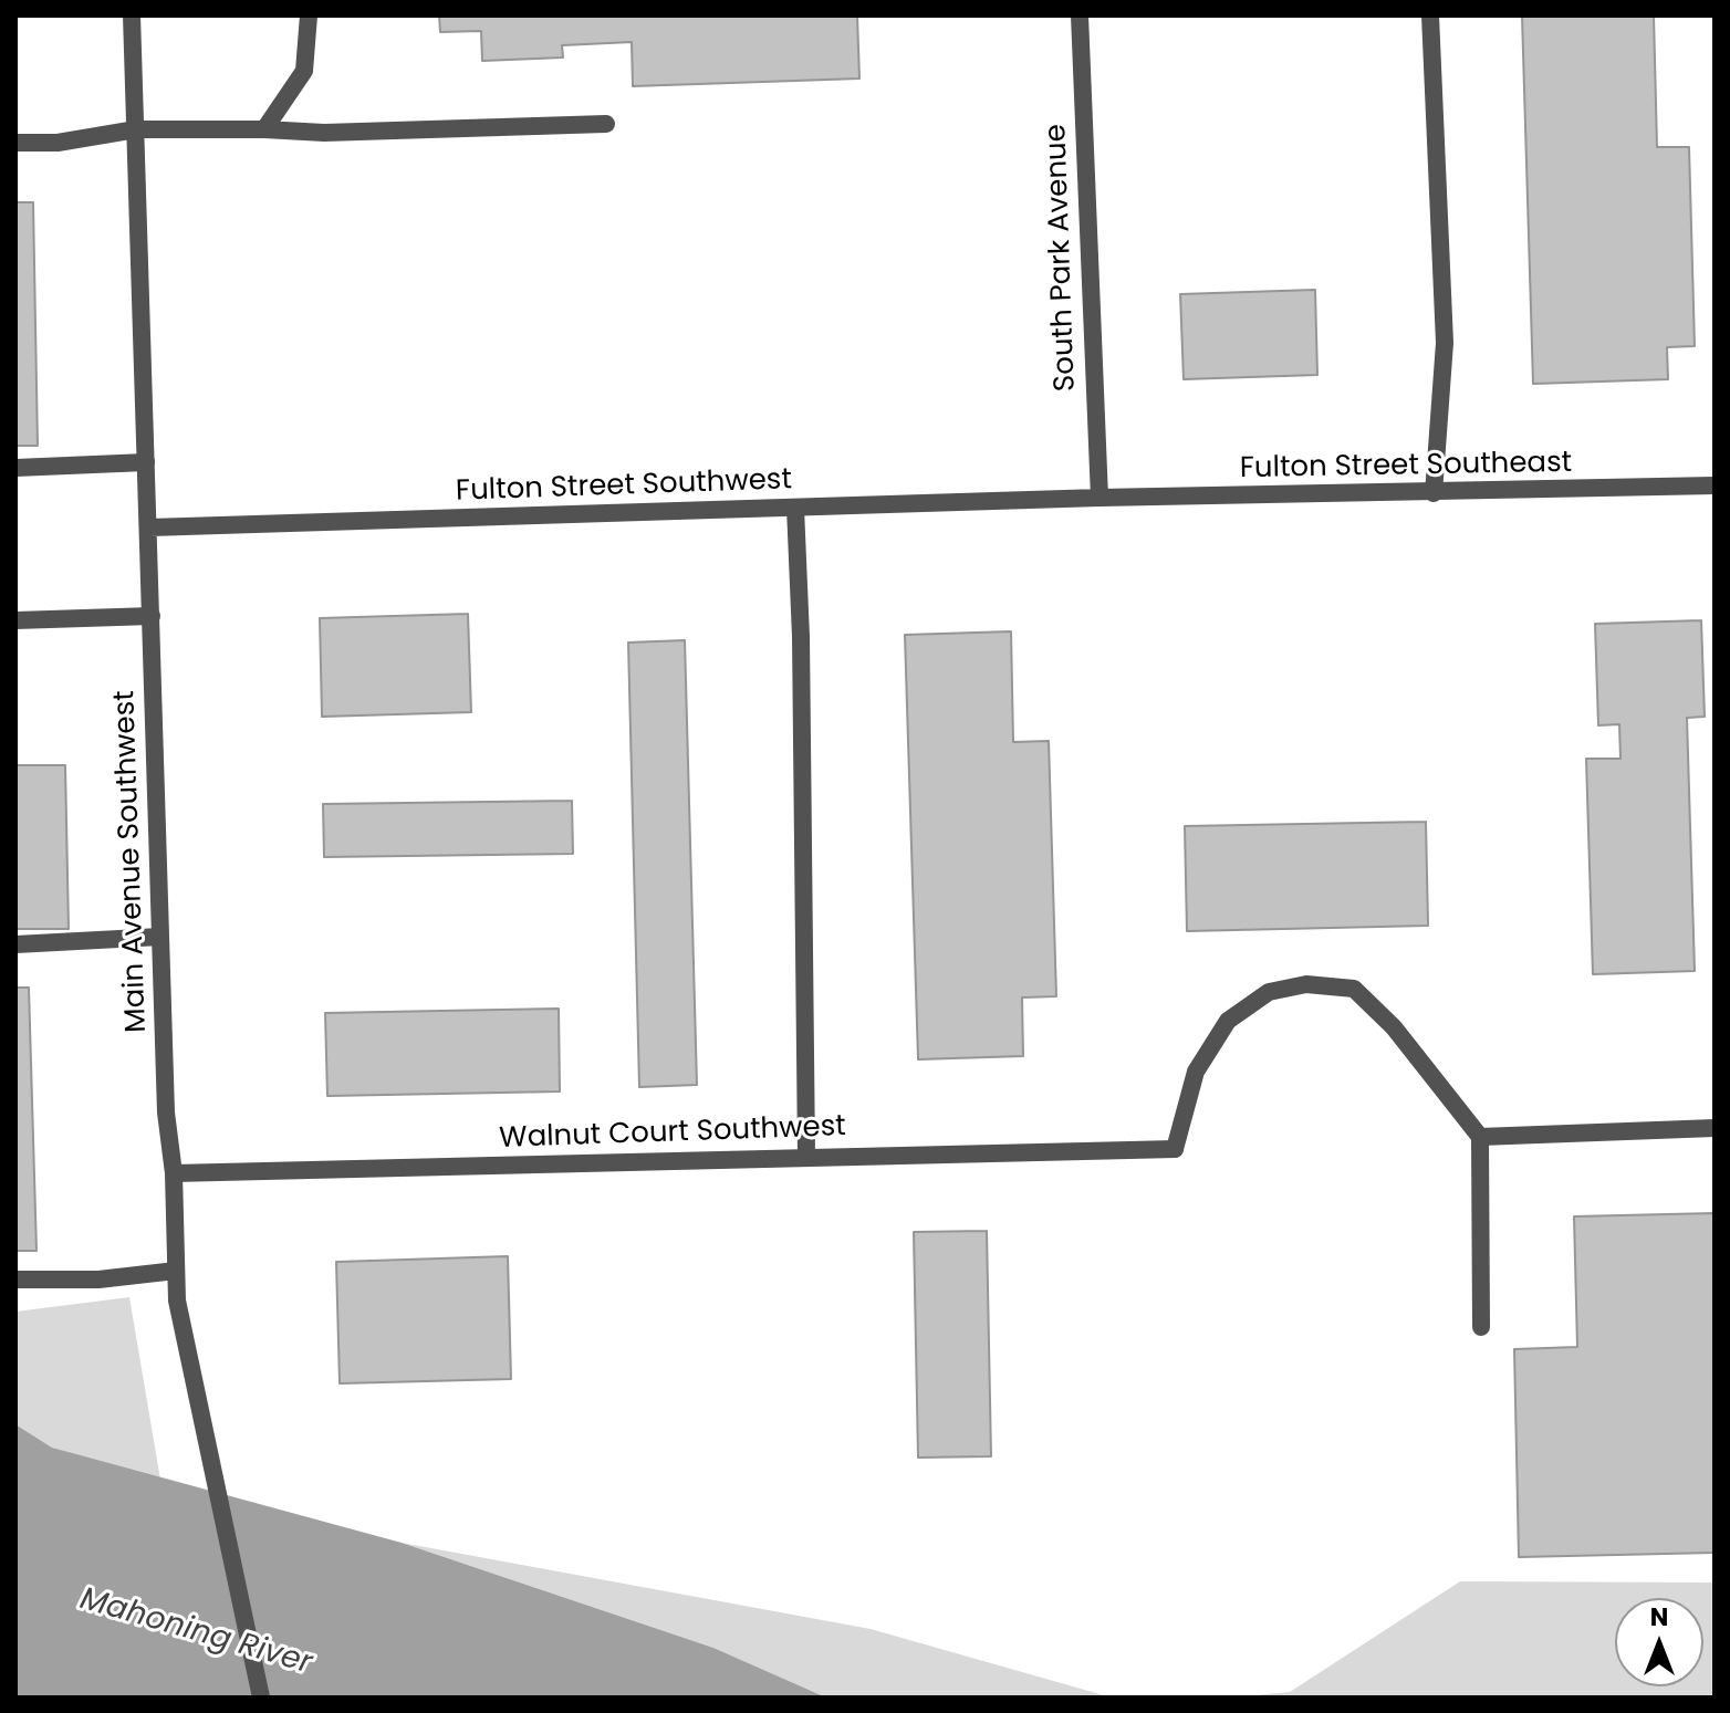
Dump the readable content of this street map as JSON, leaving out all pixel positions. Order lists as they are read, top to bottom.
{
  "streets": {
    "street": [
      "South Park Avenue",
      "Fulton Street Southeast",
      "Fulton Street Southwest",
      "Main Avenue Southwest",
      "Walnut Court Southwest"
    ]
  },
  "crossings": [
    ["South Park Avenue", "Fulton Street Southeast"],
    ["South Park Avenue", "Fulton Street Southwest"],
    ["Fulton Street Southeast", "Fulton Street Southwest"],
    ["Fulton Street Southwest", "Main Avenue Southwest"],
    ["Main Avenue Southwest", "Walnut Court Southwest"]
  ],
  "water": ["Mahoning River"],
  "north": "top"
}
